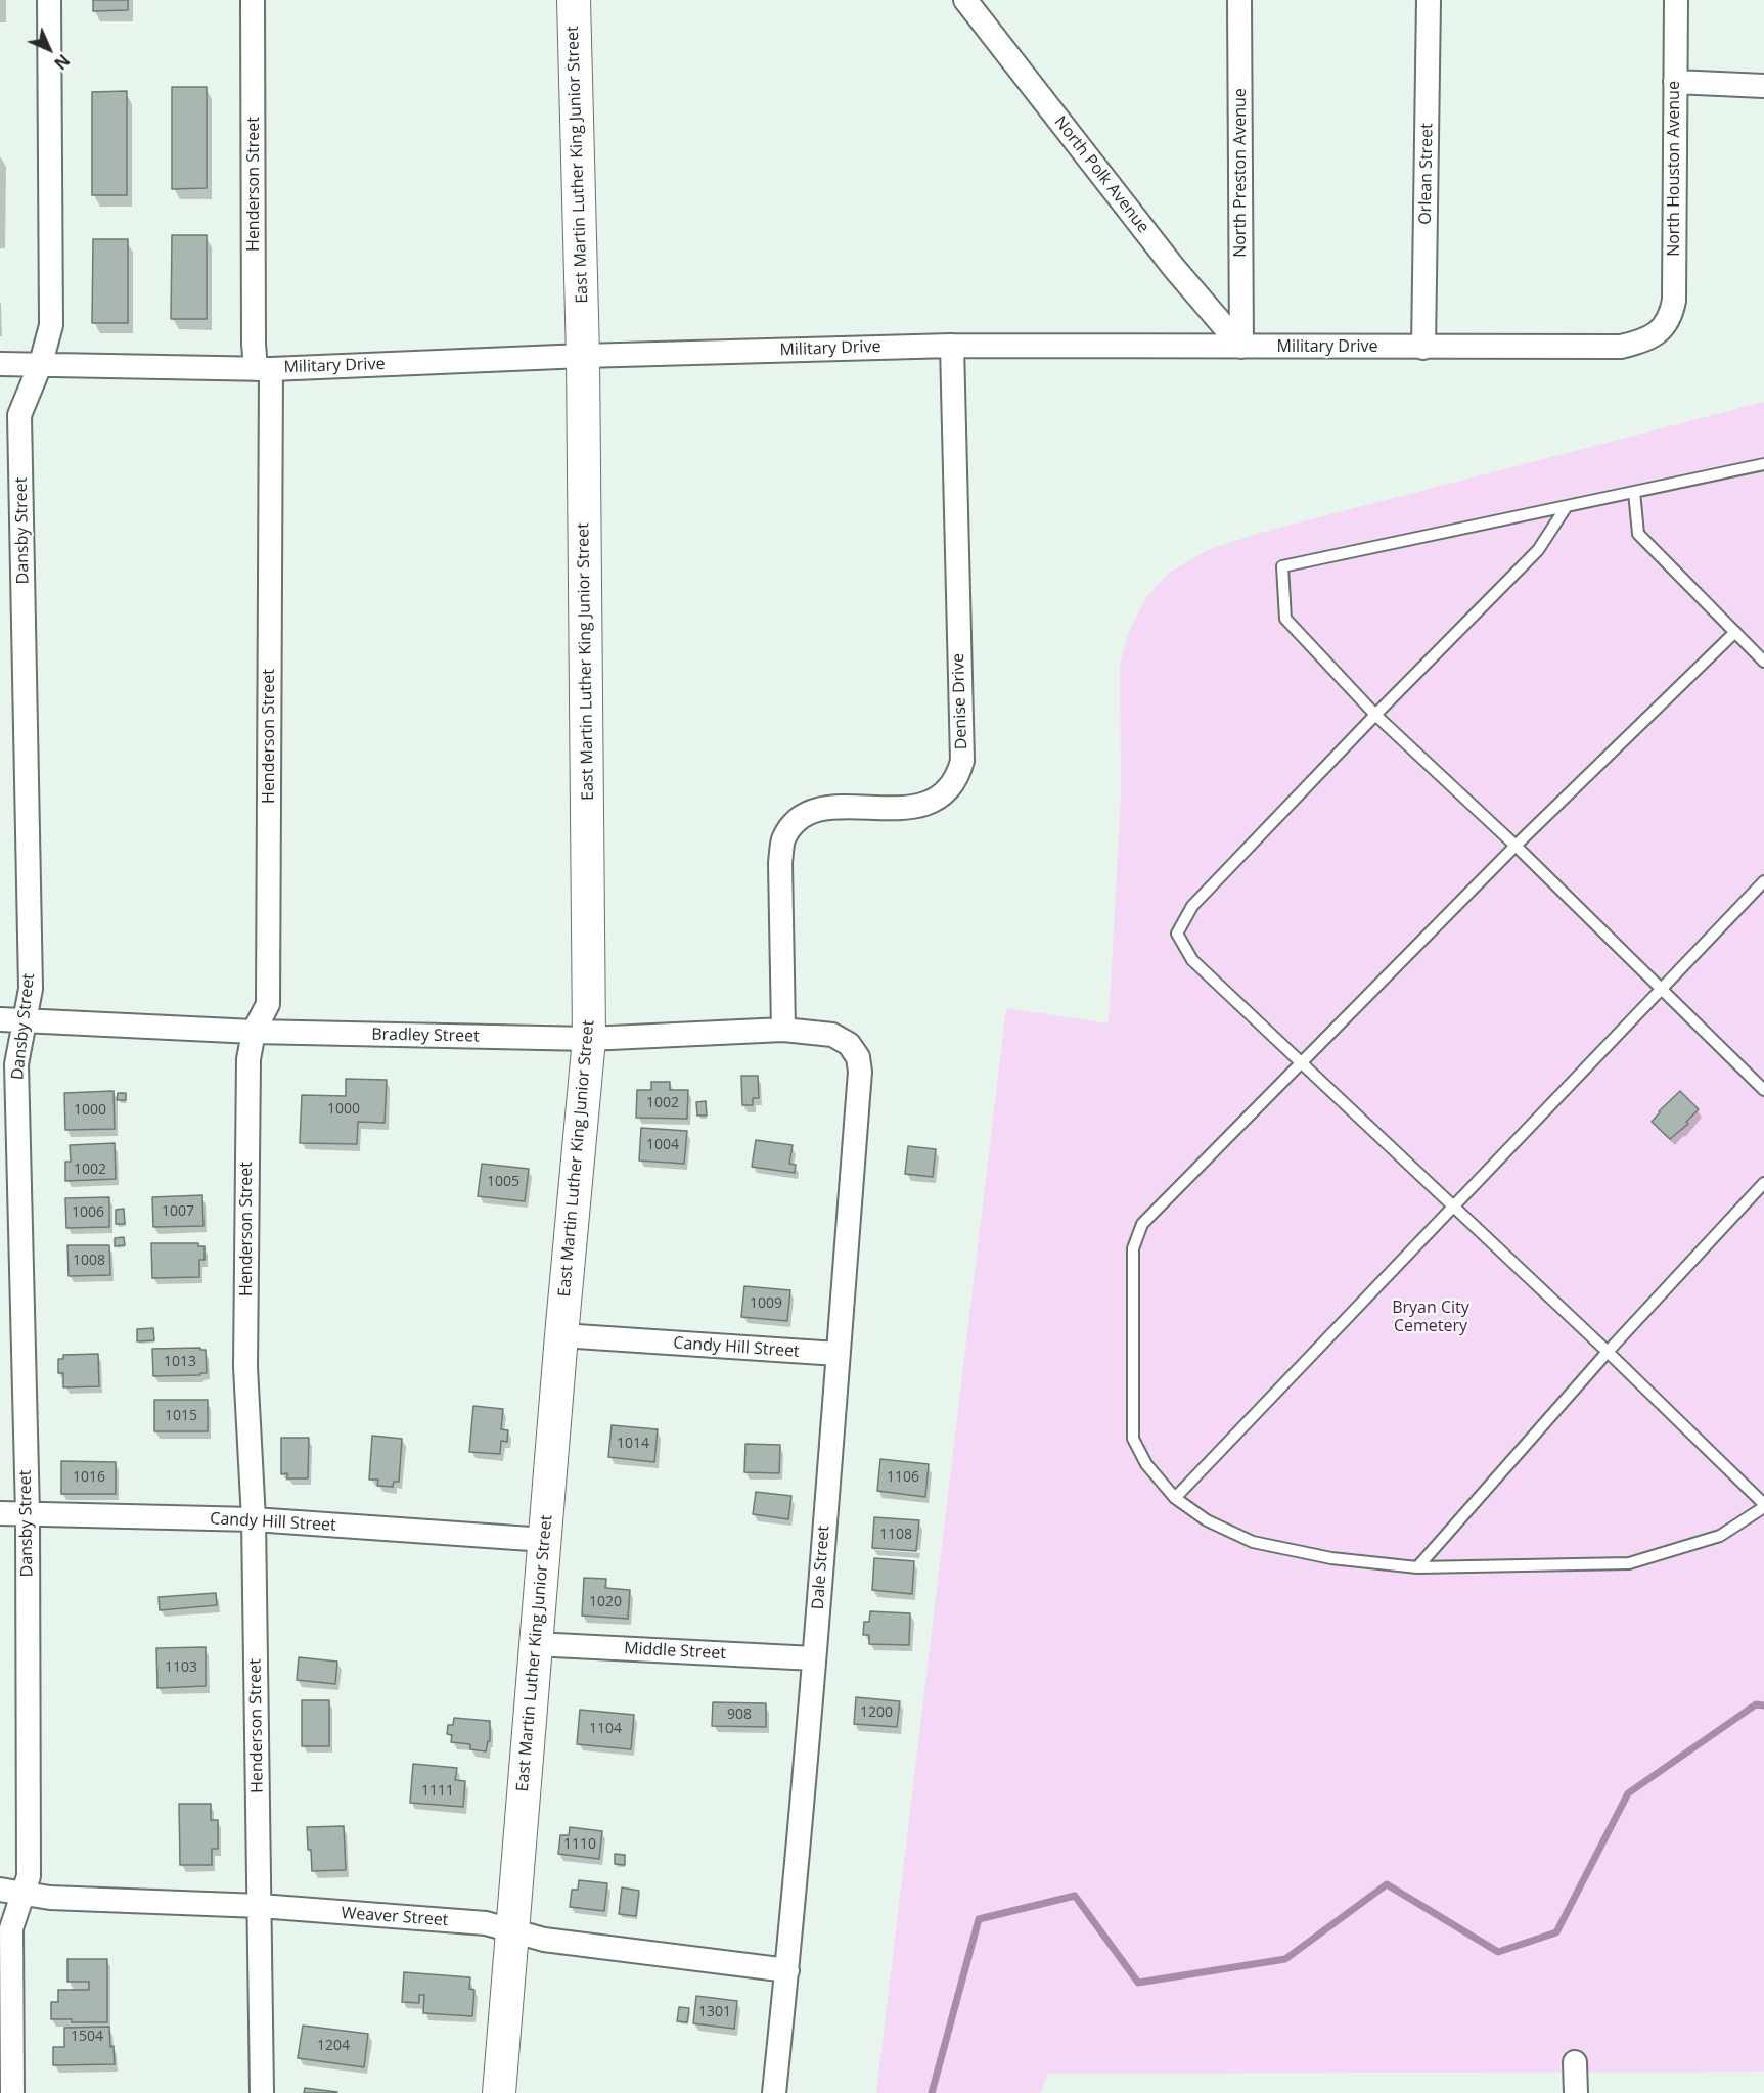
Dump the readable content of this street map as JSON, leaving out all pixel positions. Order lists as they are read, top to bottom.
{
  "streets": {
    "street": [
      "East Martin Luther King Junior Street",
      "North Houston Avenue",
      "North Preston Avenue",
      "Orlean Street",
      "North Polk Avenue",
      "Henderson Street",
      "Military Drive",
      "Dansby Street",
      "Denise Drive",
      "Bradley Street",
      "Candy Hill Street",
      "Dale Street",
      "Middle Street",
      "Weaver Street"
    ]
  },
  "crossings": [
    ["East Martin Luther King Junior Street", "Military Drive"],
    ["East Martin Luther King Junior Street", "Bradley Street"],
    ["East Martin Luther King Junior Street", "Candy Hill Street"],
    ["East Martin Luther King Junior Street", "Middle Street"],
    ["East Martin Luther King Junior Street", "Weaver Street"],
    ["North Houston Avenue", "Military Drive"],
    ["North Preston Avenue", "North Polk Avenue"],
    ["North Preston Avenue", "Military Drive"],
    ["Orlean Street", "Military Drive"],
    ["North Polk Avenue", "Military Drive"],
    ["Henderson Street", "Military Drive"],
    ["Henderson Street", "Bradley Street"],
    ["Henderson Street", "Candy Hill Street"],
    ["Henderson Street", "Weaver Street"],
    ["Military Drive", "Dansby Street"],
    ["Military Drive", "Denise Drive"],
    ["Dansby Street", "Bradley Street"],
    ["Dansby Street", "Candy Hill Street"],
    ["Dansby Street", "Weaver Street"],
    ["Denise Drive", "Bradley Street"],
    ["Bradley Street", "Dale Street"],
    ["Candy Hill Street", "Dale Street"],
    ["Dale Street", "Middle Street"],
    ["Dale Street", "Weaver Street"]
  ],
  "parks": ["Bryan City Cemetery"],
  "house_numbers": [
    "1002",
    "1000",
    "1000",
    "1004",
    "1002",
    "1005",
    "1007",
    "1006",
    "1008",
    "1009",
    "1013",
    "1015",
    "1014",
    "1016",
    "1106",
    "1108",
    "1020",
    "1103",
    "1200",
    "908",
    "1104",
    "1111",
    "1110",
    "1301",
    "1504",
    "1204"
  ],
  "north": "bottom right"
}
